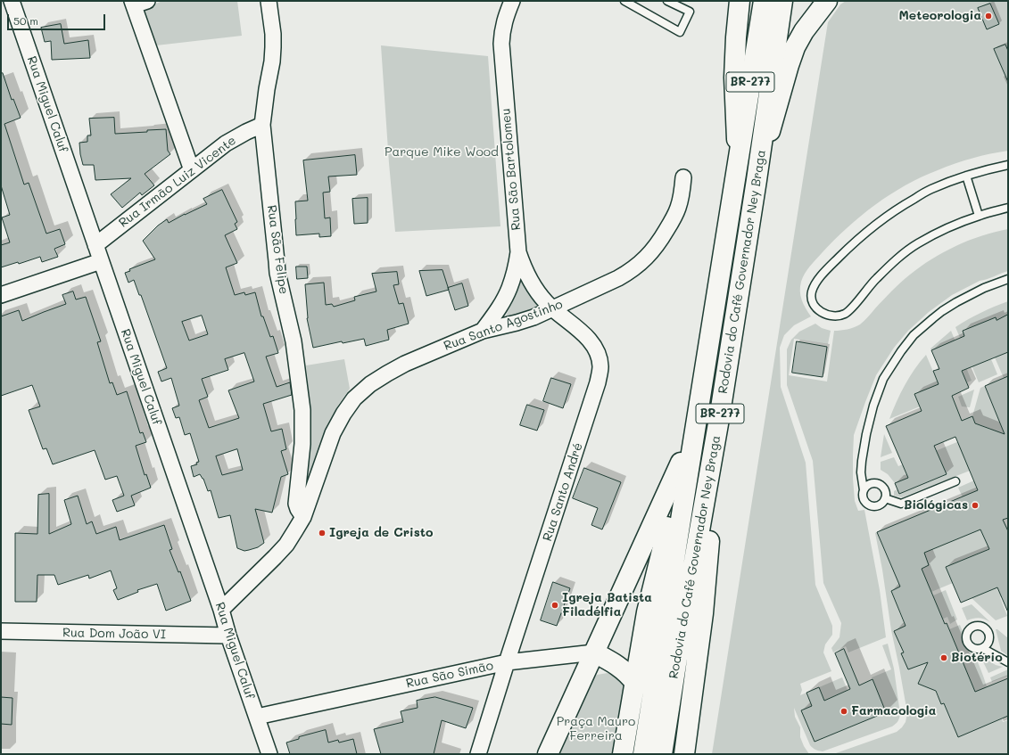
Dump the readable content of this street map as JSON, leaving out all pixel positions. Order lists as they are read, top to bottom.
{
  "streets": {
    "main road": ["BR-277", "Rodovia do Café Governador Ney Braga"],
    "street": [
      "Rua Miguel Caluf",
      "Rua São Bartolomeu",
      "Rua Irmão Luiz Vicente",
      "Rua São Felipe",
      "Rua Santo Agostinho",
      "Rua Santo André",
      "Rua Dom João VI",
      "Rua São Simão"
    ]
  },
  "crossings": [
    ["Rua Miguel Caluf", "Rua Irmão Luiz Vicente"],
    ["Rua Miguel Caluf", "Rua Santo Agostinho"],
    ["Rua Miguel Caluf", "Rua Dom João VI"],
    ["Rua Miguel Caluf", "Rua São Simão"],
    ["Rua São Bartolomeu", "Rua Santo Agostinho"],
    ["Rua São Bartolomeu", "Rua Santo André"],
    ["Rua Irmão Luiz Vicente", "Rua São Felipe"],
    ["Rua São Felipe", "Rua Santo Agostinho"],
    ["Rua Santo Agostinho", "Rua Santo André"],
    ["Rua Santo André", "Rua São Simão"]
  ],
  "parks": ["Parque Mike Wood", "Praça Mauro Ferreira"],
  "places": [
    "Meteorologia",
    "Biológicas",
    "Igreja de Cristo",
    "Igreja Batista Filadélfia",
    "Biotério",
    "Farmacologia"
  ],
  "scale_bar": "50 m"
}
